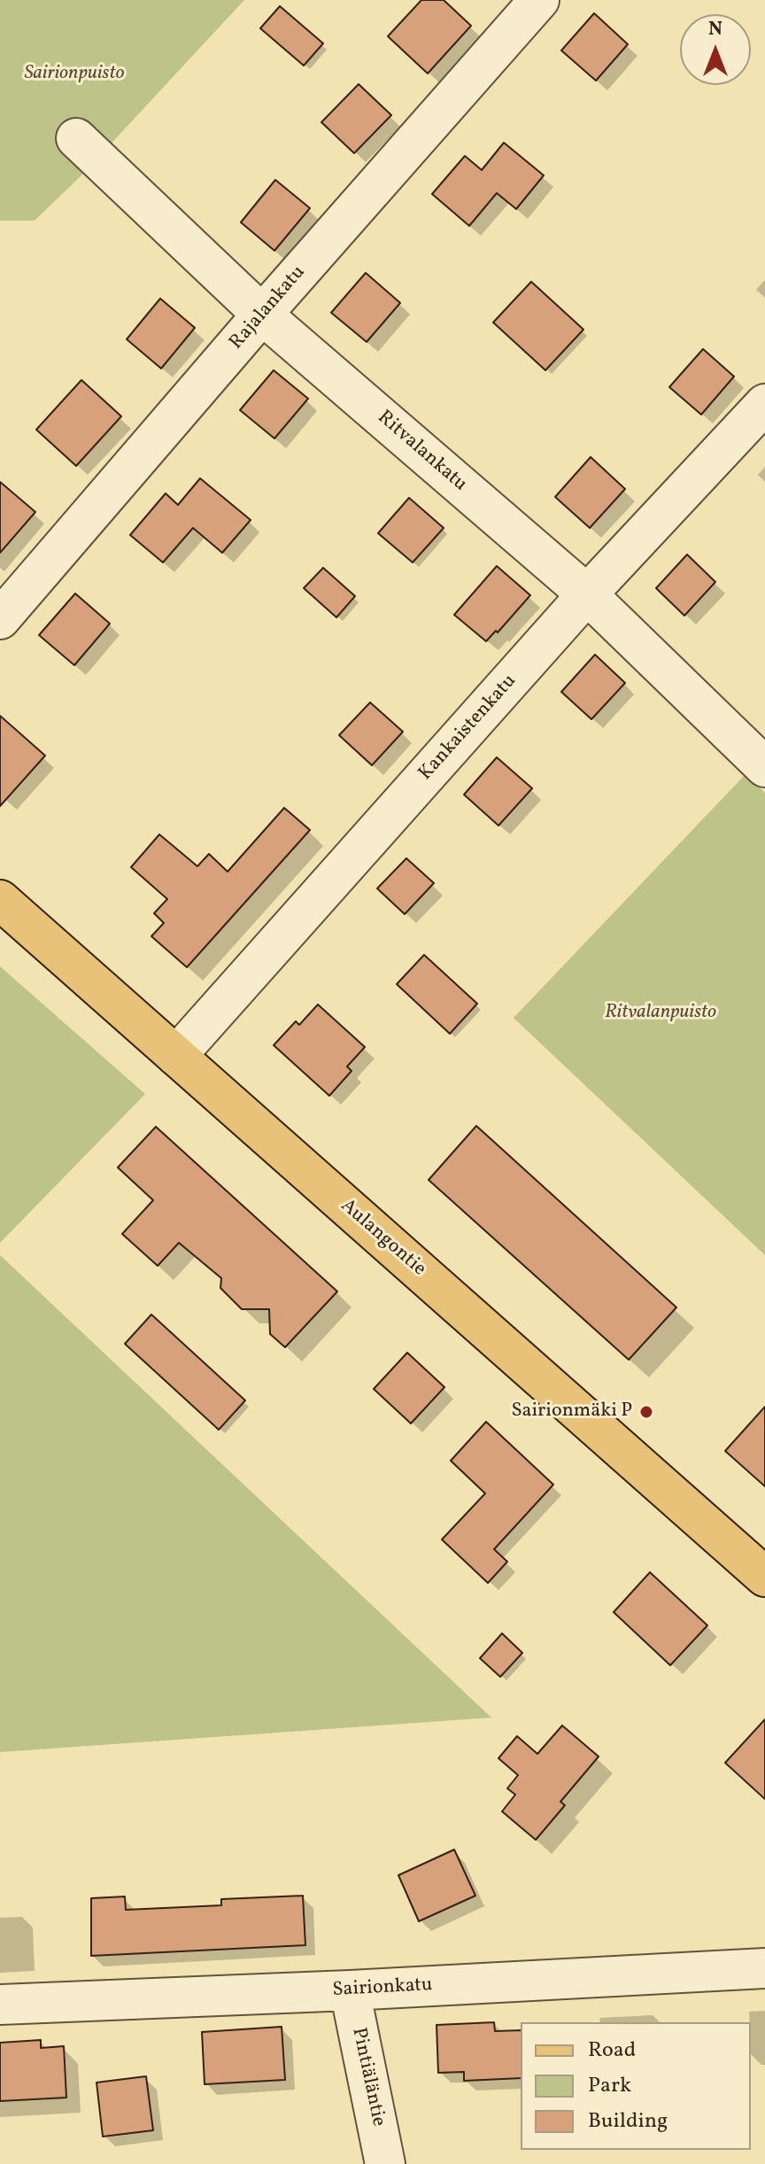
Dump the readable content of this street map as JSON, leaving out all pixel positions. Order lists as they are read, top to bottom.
{
  "streets": {
    "main road": ["Aulangontie"],
    "street": [
      "Rajalankatu",
      "Ritvalankatu",
      "Kankaistenkatu",
      "Sairionkatu",
      "Pintiäläntie"
    ]
  },
  "crossings": [
    ["Rajalankatu", "Ritvalankatu"],
    ["Ritvalankatu", "Kankaistenkatu"],
    ["Kankaistenkatu", "Aulangontie"],
    ["Sairionkatu", "Pintiäläntie"]
  ],
  "parks": ["Sairionpuisto", "Ritvalanpuisto"],
  "places": ["Sairionmäki P"],
  "legend": ["Road", "Park", "Building"],
  "north": "top"
}
